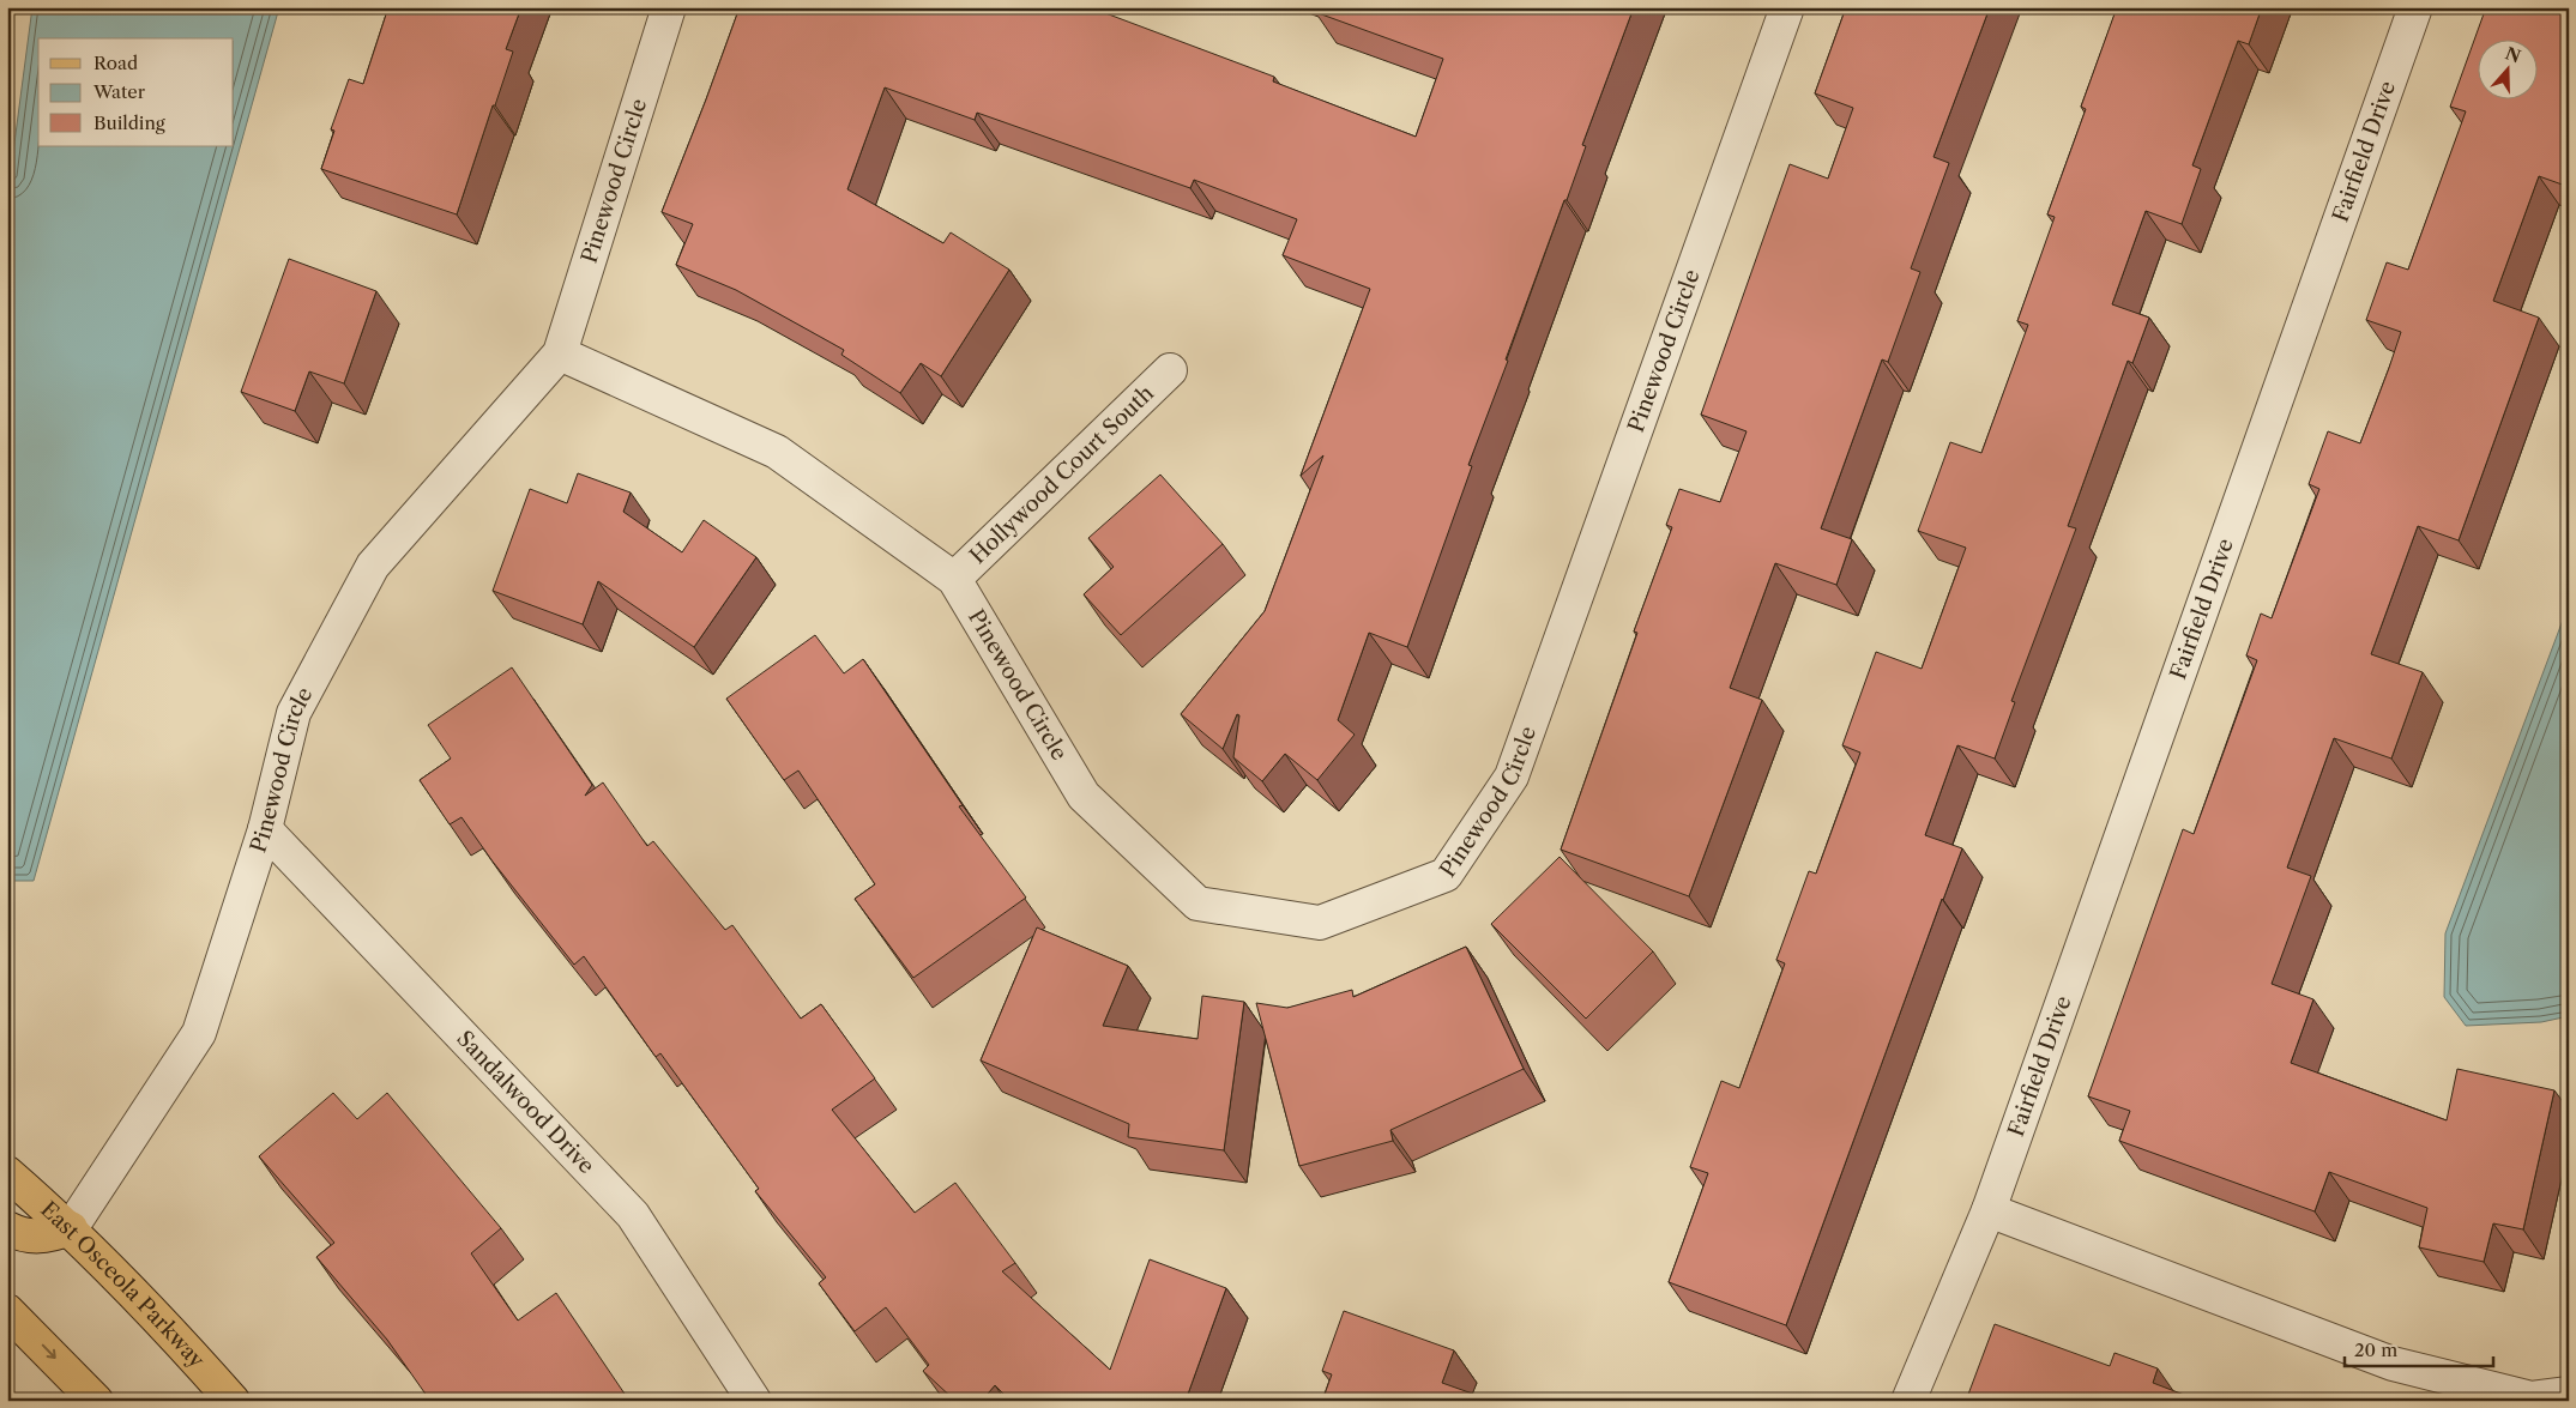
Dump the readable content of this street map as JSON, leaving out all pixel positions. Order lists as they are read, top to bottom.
{
  "streets": {
    "main road": ["East Osceola Parkway"],
    "street": [
      "Fairfield Drive",
      "Pinewood Circle",
      "Hollywood Court South",
      "Sandalwood Drive"
    ]
  },
  "crossings": [
    ["Pinewood Circle", "Hollywood Court South"],
    ["Pinewood Circle", "Sandalwood Drive"],
    ["Pinewood Circle", "East Osceola Parkway"]
  ],
  "legend": ["Road", "Water", "Building"],
  "scale_bar": "20 m",
  "north": "top"
}
